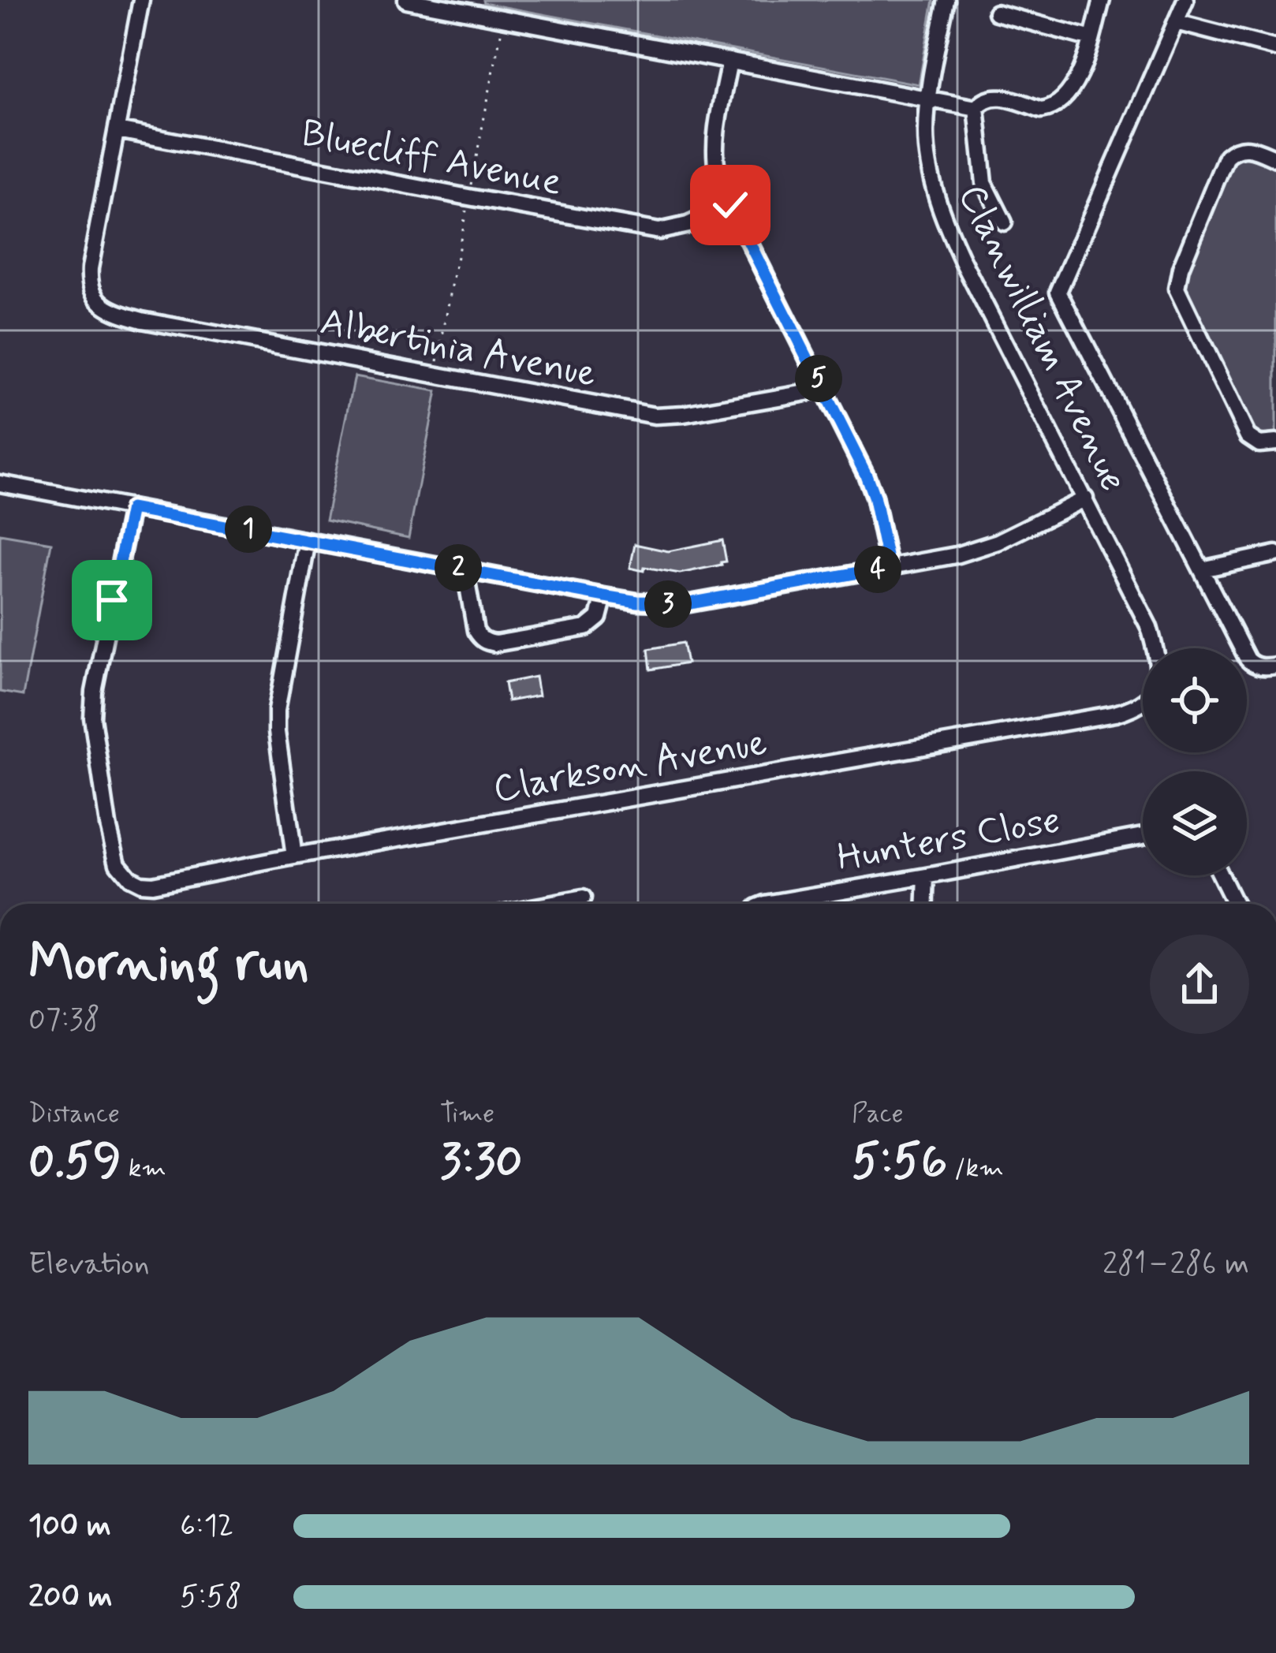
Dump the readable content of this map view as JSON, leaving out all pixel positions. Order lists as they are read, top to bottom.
{
  "streets": {
    "street": [
      "Bluecliff Avenue",
      "Clanwilliam Avenue",
      "Albertinia Avenue",
      "Clarkson Avenue",
      "Hunters Close"
    ]
  },
  "crossings": [
    ["Bluecliff Avenue", "Albertinia Avenue"]
  ],
  "page": {
    "pins": [
      "5",
      "1",
      "2",
      "4",
      "3"
    ],
    "heading": ["Morning run", "07:38"],
    "stats": [
      ["Distance", "0.59 km"],
      ["Time", "3:30"],
      ["Pace", "5:56 /km"]
    ],
    "chart": ["Elevation", "281–286 m"],
    "list": [
      {
        "name": "100 m",
        "note": "6:12"
      },
      {
        "name": "200 m",
        "note": "5:58"
      }
    ]
  }
}
